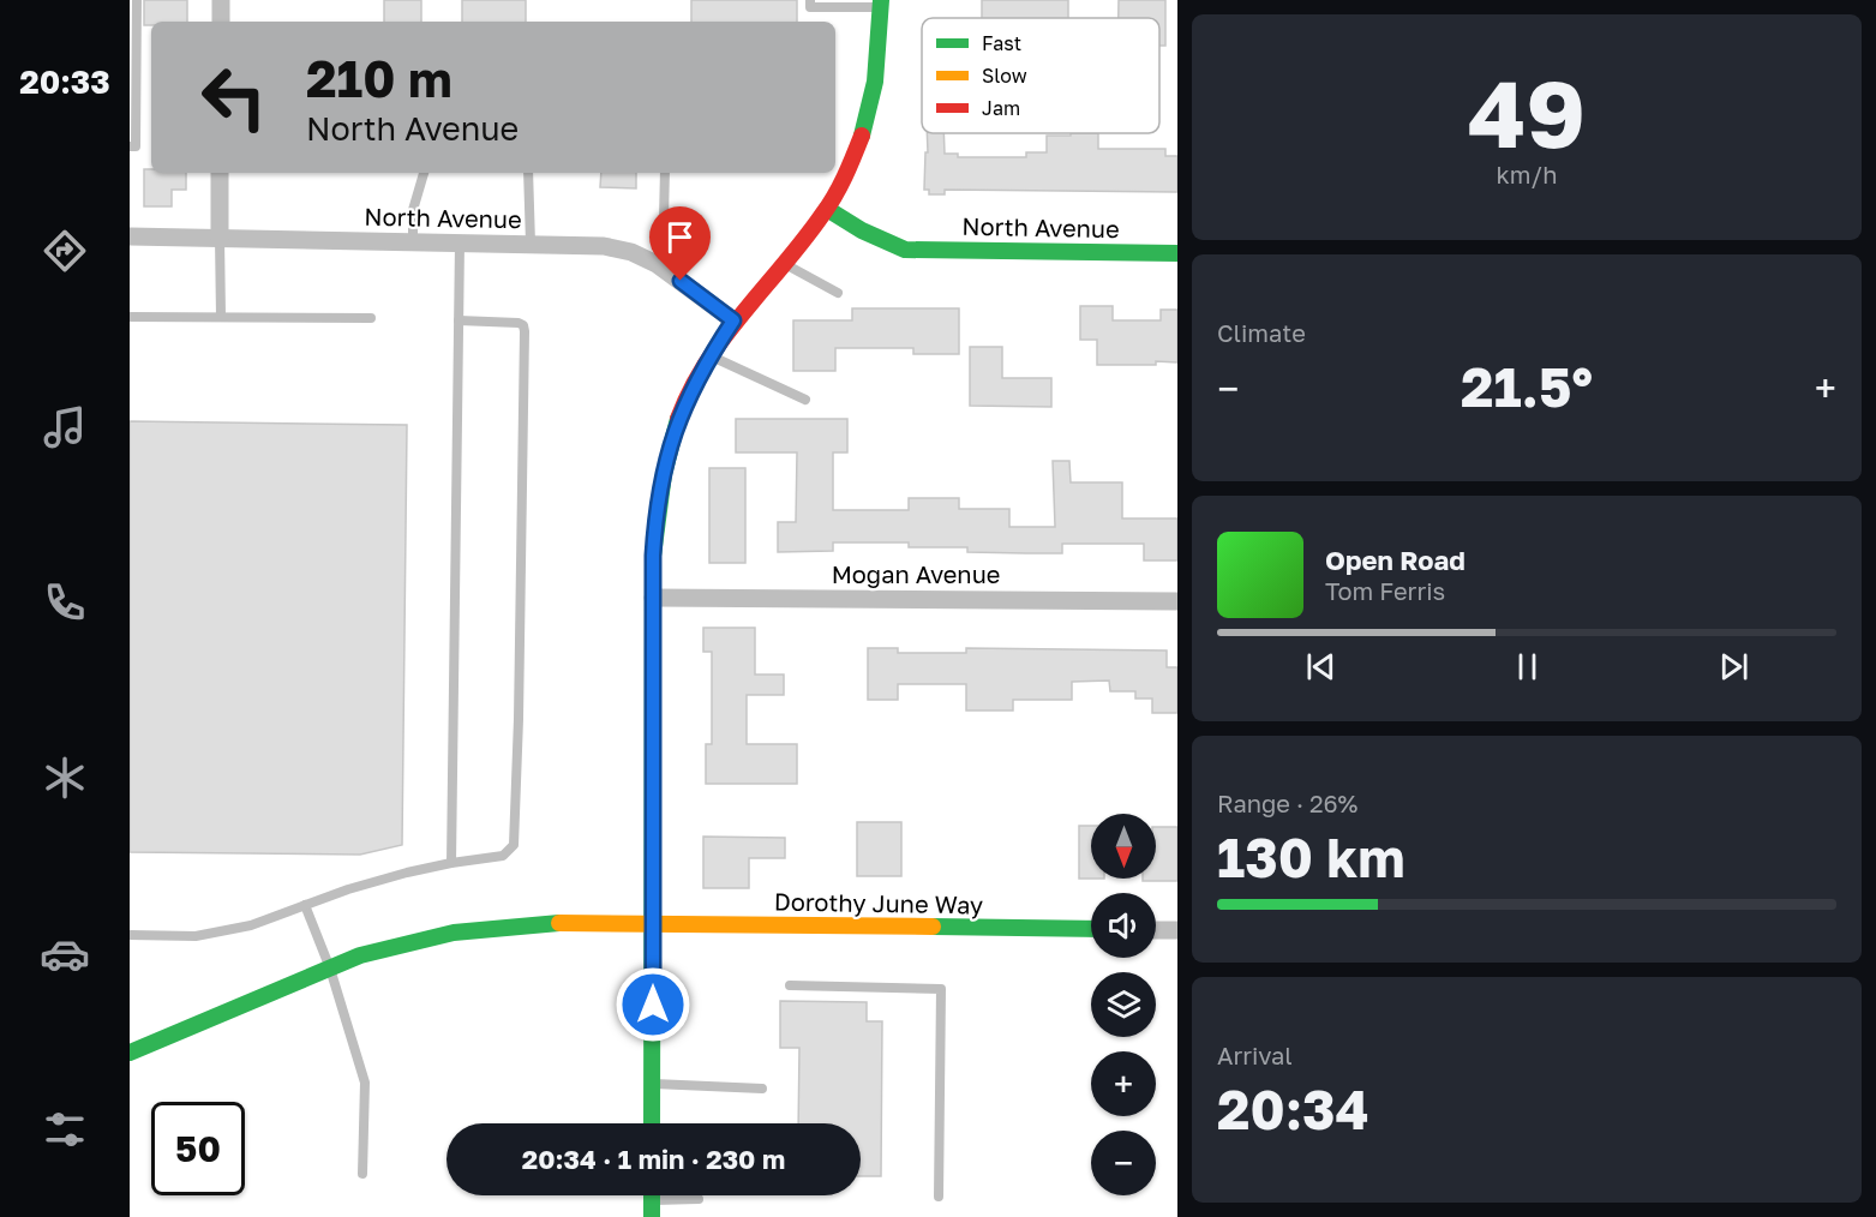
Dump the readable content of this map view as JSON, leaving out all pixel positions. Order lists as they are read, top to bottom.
{
  "streets": {
    "street": ["North Avenue", "Mogan Avenue", "Dorothy June Way"]
  },
  "legend": ["Fast", "Slow", "Jam"],
  "north": "bottom",
  "page": {
    "tabs": "20:33",
    "tile": [
      ["49", "km/h"],
      "Climate",
      ["Range · 26%", "130 km"],
      ["Arrival", "20:34"]
    ],
    "turn": ["210 m", "North Avenue"],
    "heat": ["−", "21.5°", "+"],
    "song": ["Open Road", "Tom Ferris"],
    "map_buttons": ["+", "−"],
    "limit": "50",
    "trip": "20:34 · 1 min · 230 m"
  }
}
